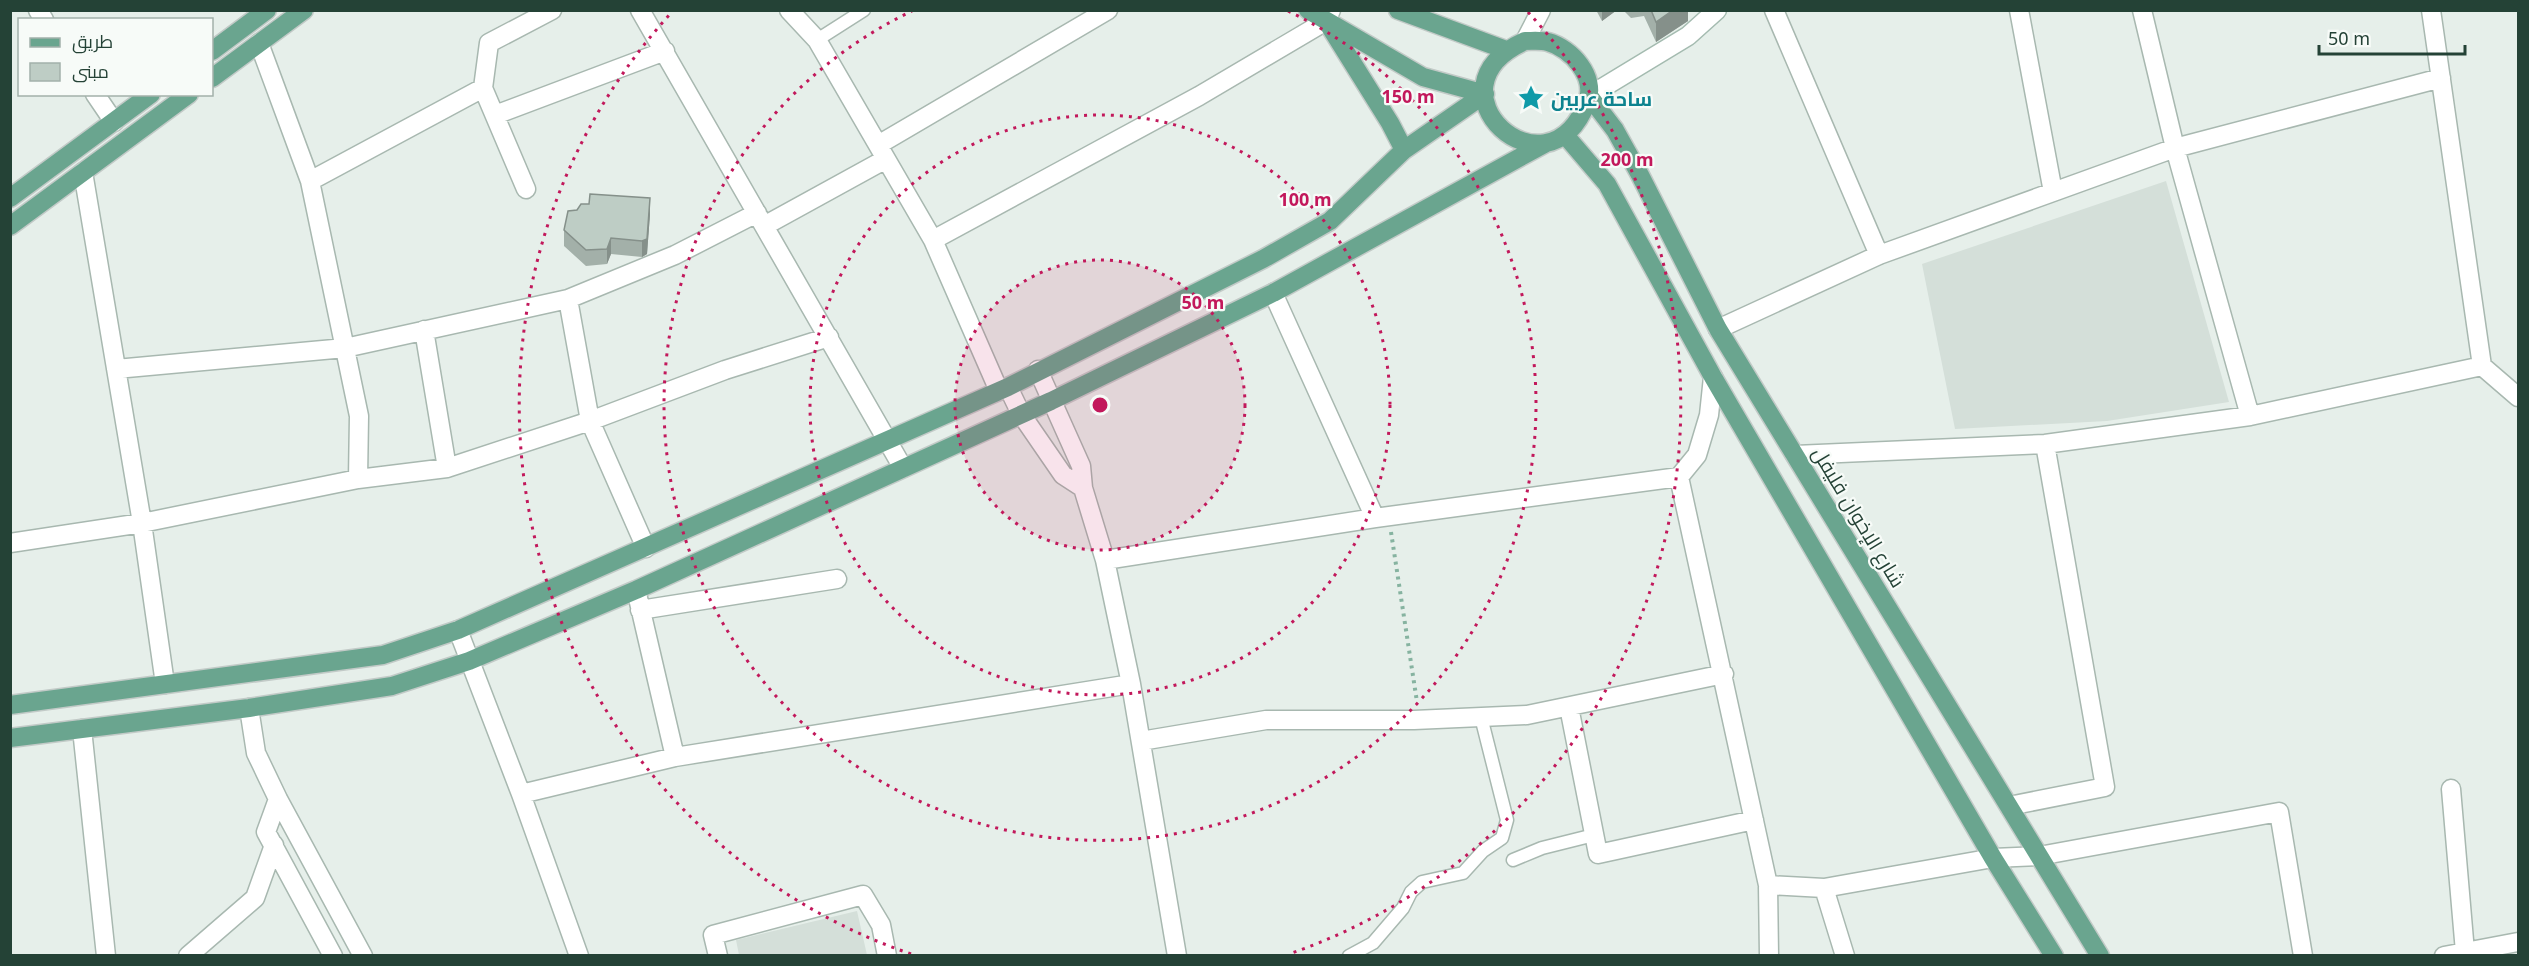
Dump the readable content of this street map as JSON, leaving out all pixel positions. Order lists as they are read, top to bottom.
{
  "streets": {
    "main road": ["شارع الإخوان فليفل"]
  },
  "places": {
    "place": ["ساحة عربين"]
  },
  "legend": ["طريق", "مبنى"],
  "scale_bar": "50 m",
  "rings": [
    "150 m",
    "200 m",
    "100 m",
    "50 m"
  ]
}
